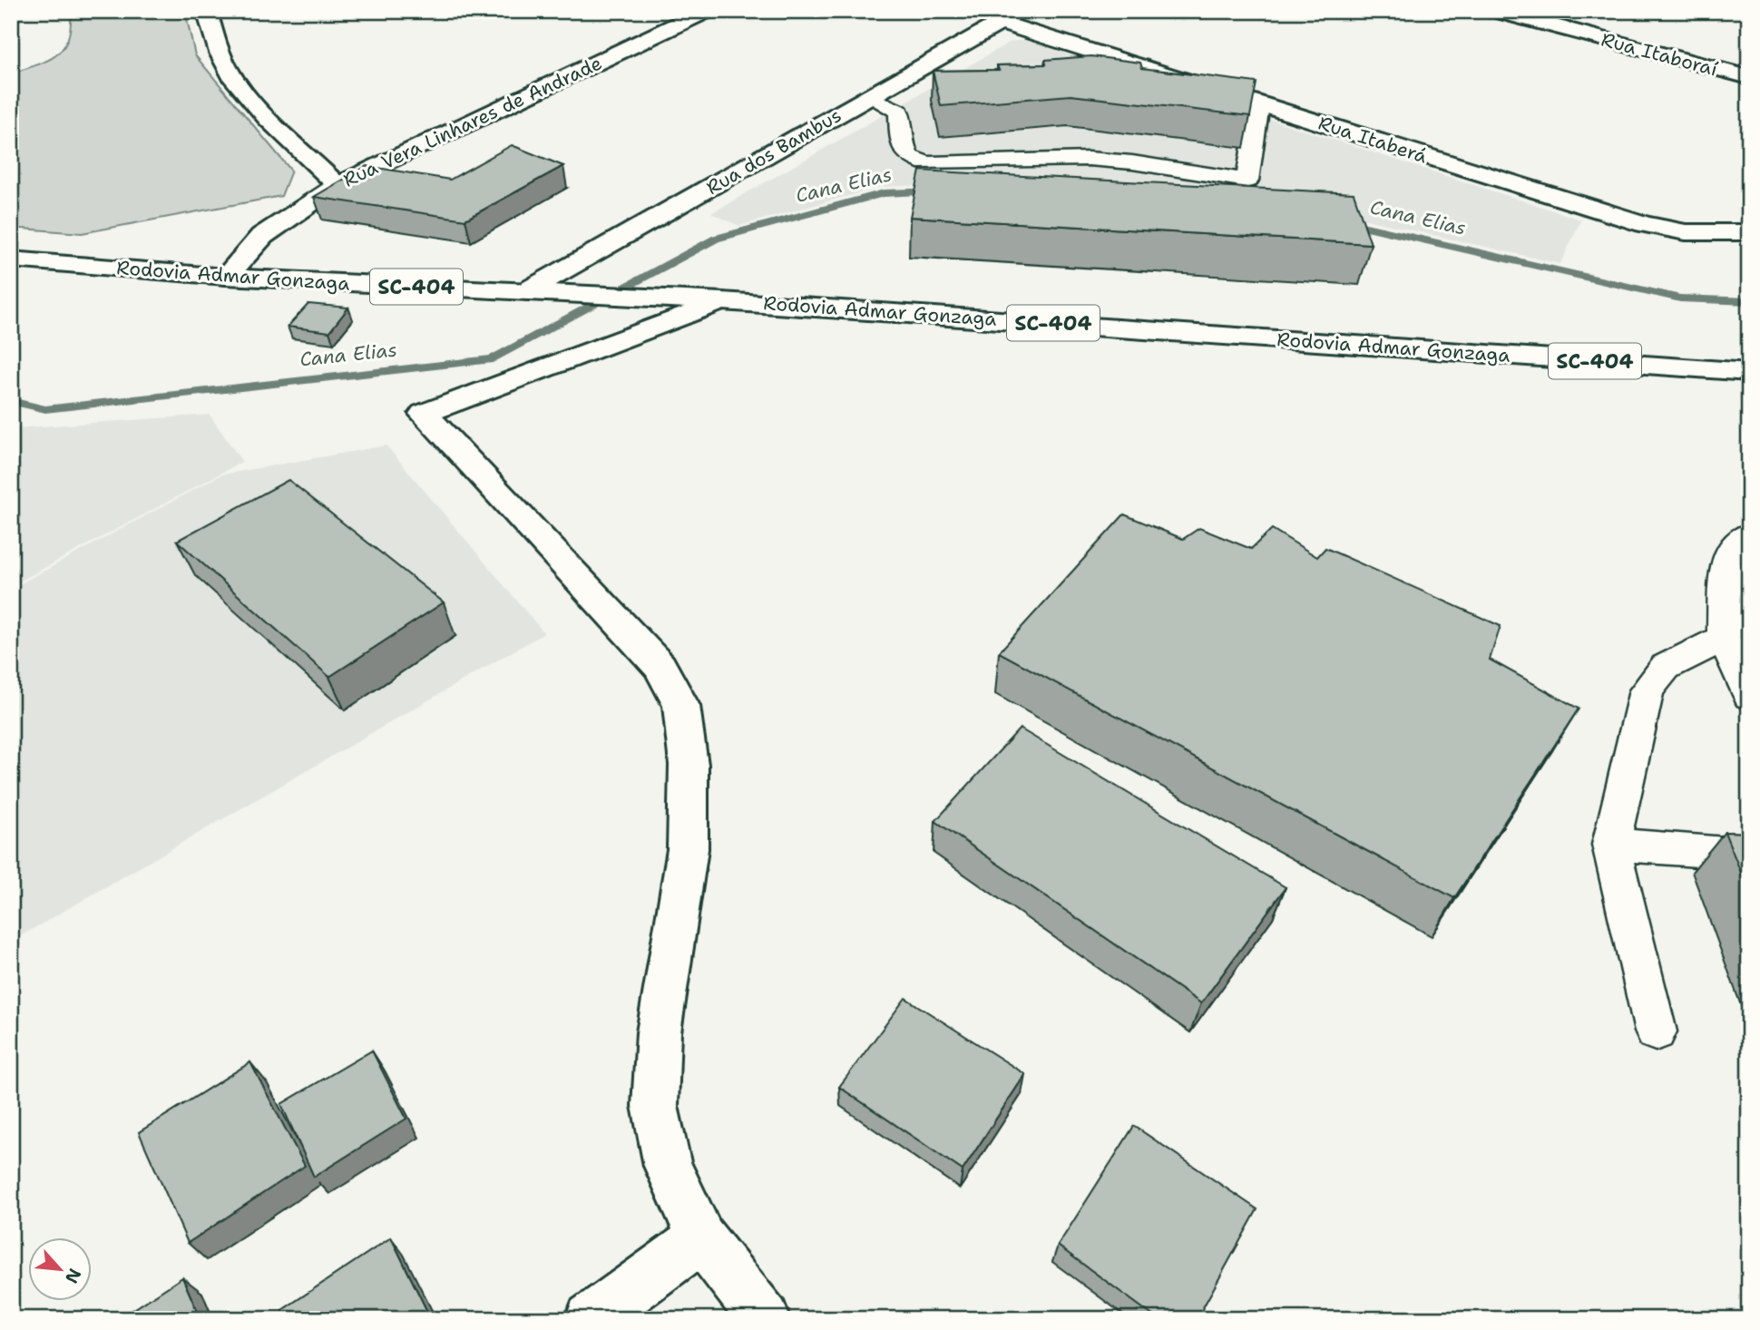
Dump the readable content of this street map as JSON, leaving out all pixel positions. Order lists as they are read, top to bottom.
{
  "streets": {
    "street": [
      "Rua Itaboraí",
      "Rua Vera Linhares de Andrade",
      "Rua Itaberá",
      "Rua dos Bambus",
      "Rodovia Admar Gonzaga",
      "SC-404"
    ]
  },
  "crossings": [
    ["Rua Vera Linhares de Andrade", "Rodovia Admar Gonzaga"],
    ["Rua Itaberá", "Rua dos Bambus"],
    ["Rua dos Bambus", "Rodovia Admar Gonzaga"]
  ],
  "water": ["Cana Elias"],
  "north": "bottom right"
}
